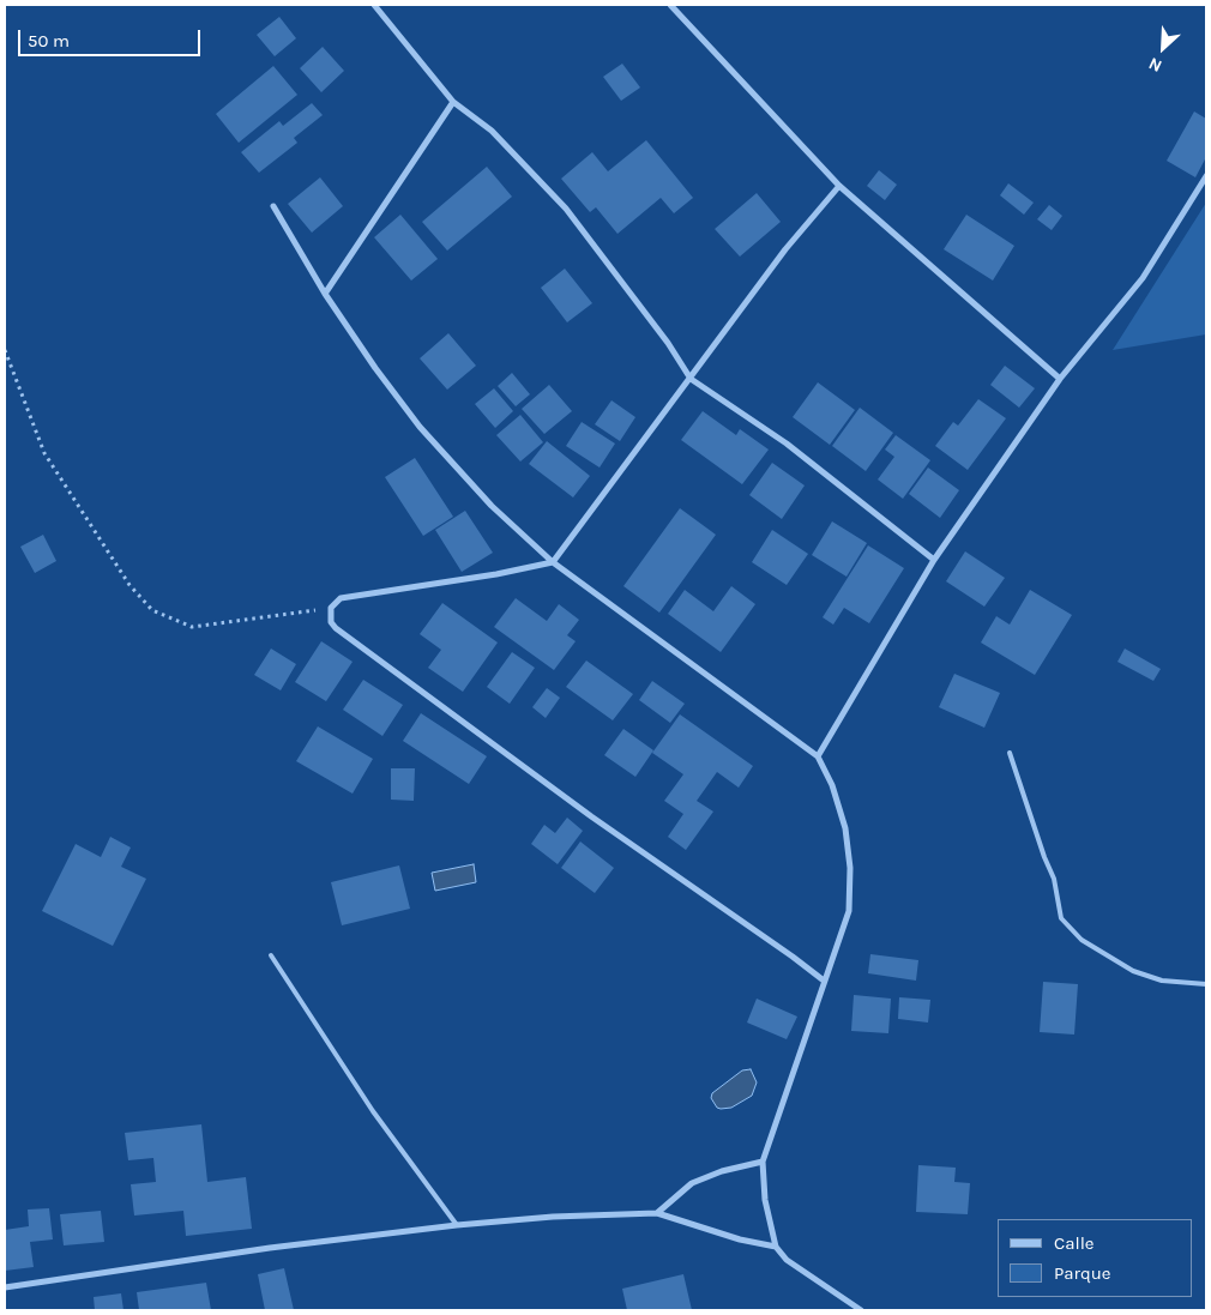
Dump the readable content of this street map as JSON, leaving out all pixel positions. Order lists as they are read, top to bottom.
{
  "legend": ["Calle", "Parque"],
  "scale_bar": "50 m",
  "north": "bottom left"
}
